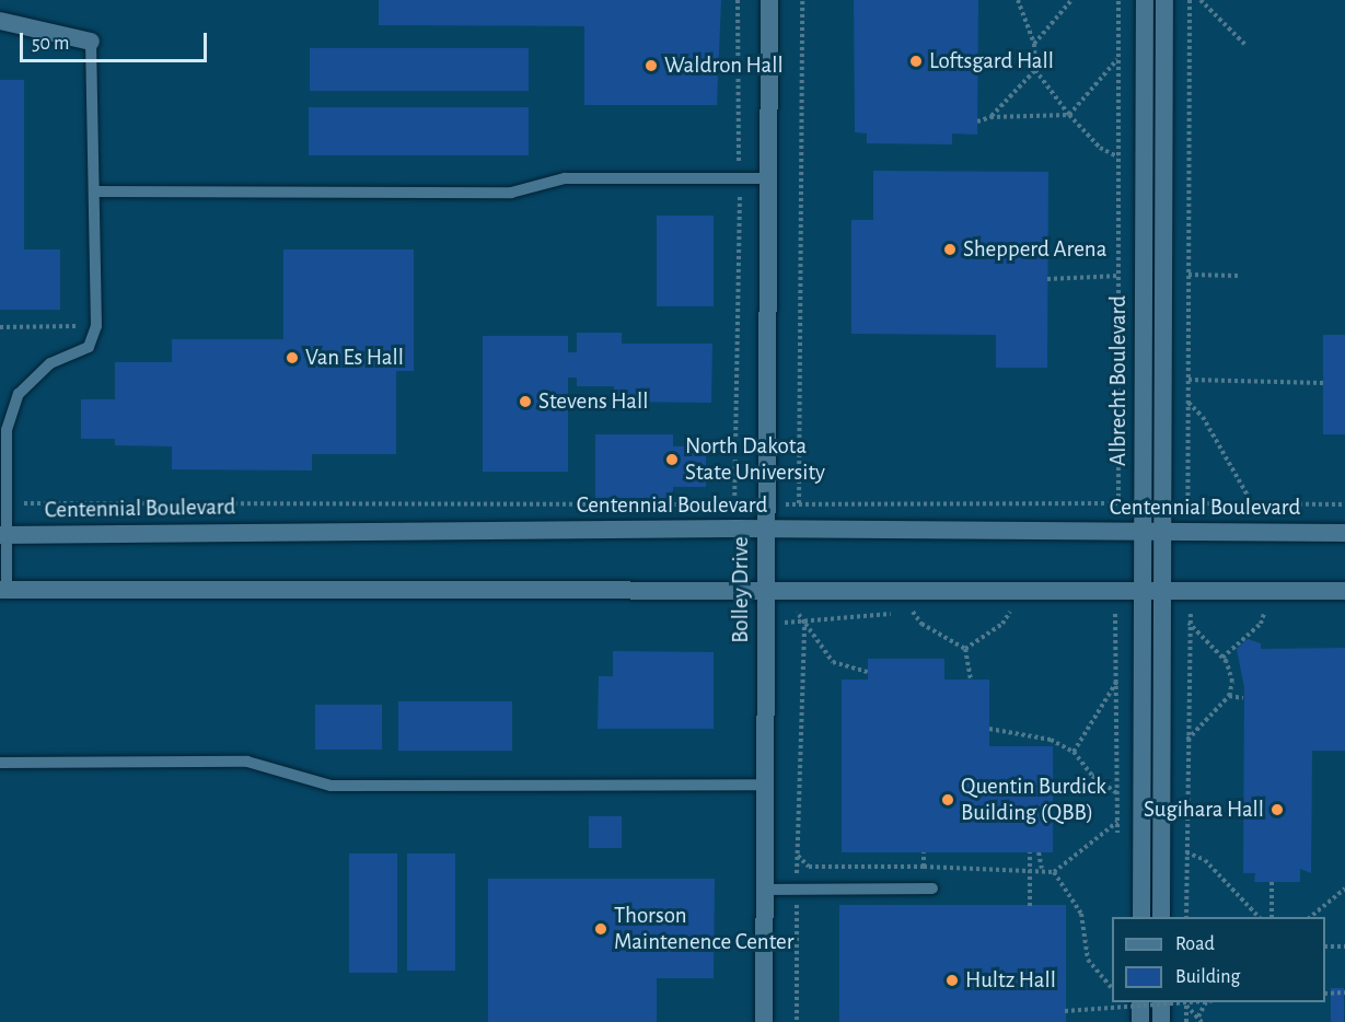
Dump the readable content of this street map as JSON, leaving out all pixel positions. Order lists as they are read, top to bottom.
{
  "streets": {
    "street": ["Albrecht Boulevard", "Centennial Boulevard", "Bolley Drive"]
  },
  "crossings": [
    ["Albrecht Boulevard", "Centennial Boulevard"],
    ["Centennial Boulevard", "Bolley Drive"]
  ],
  "places": [
    "Loftsgard Hall",
    "Waldron Hall",
    "Shepperd Arena",
    "Van Es Hall",
    "Stevens Hall",
    "North Dakota State University",
    "Quentin Burdick Building (QBB)",
    "Sugihara Hall",
    "Thorson Maintenence Center",
    "Hultz Hall"
  ],
  "legend": ["Road", "Building"],
  "scale_bar": "50 m"
}
